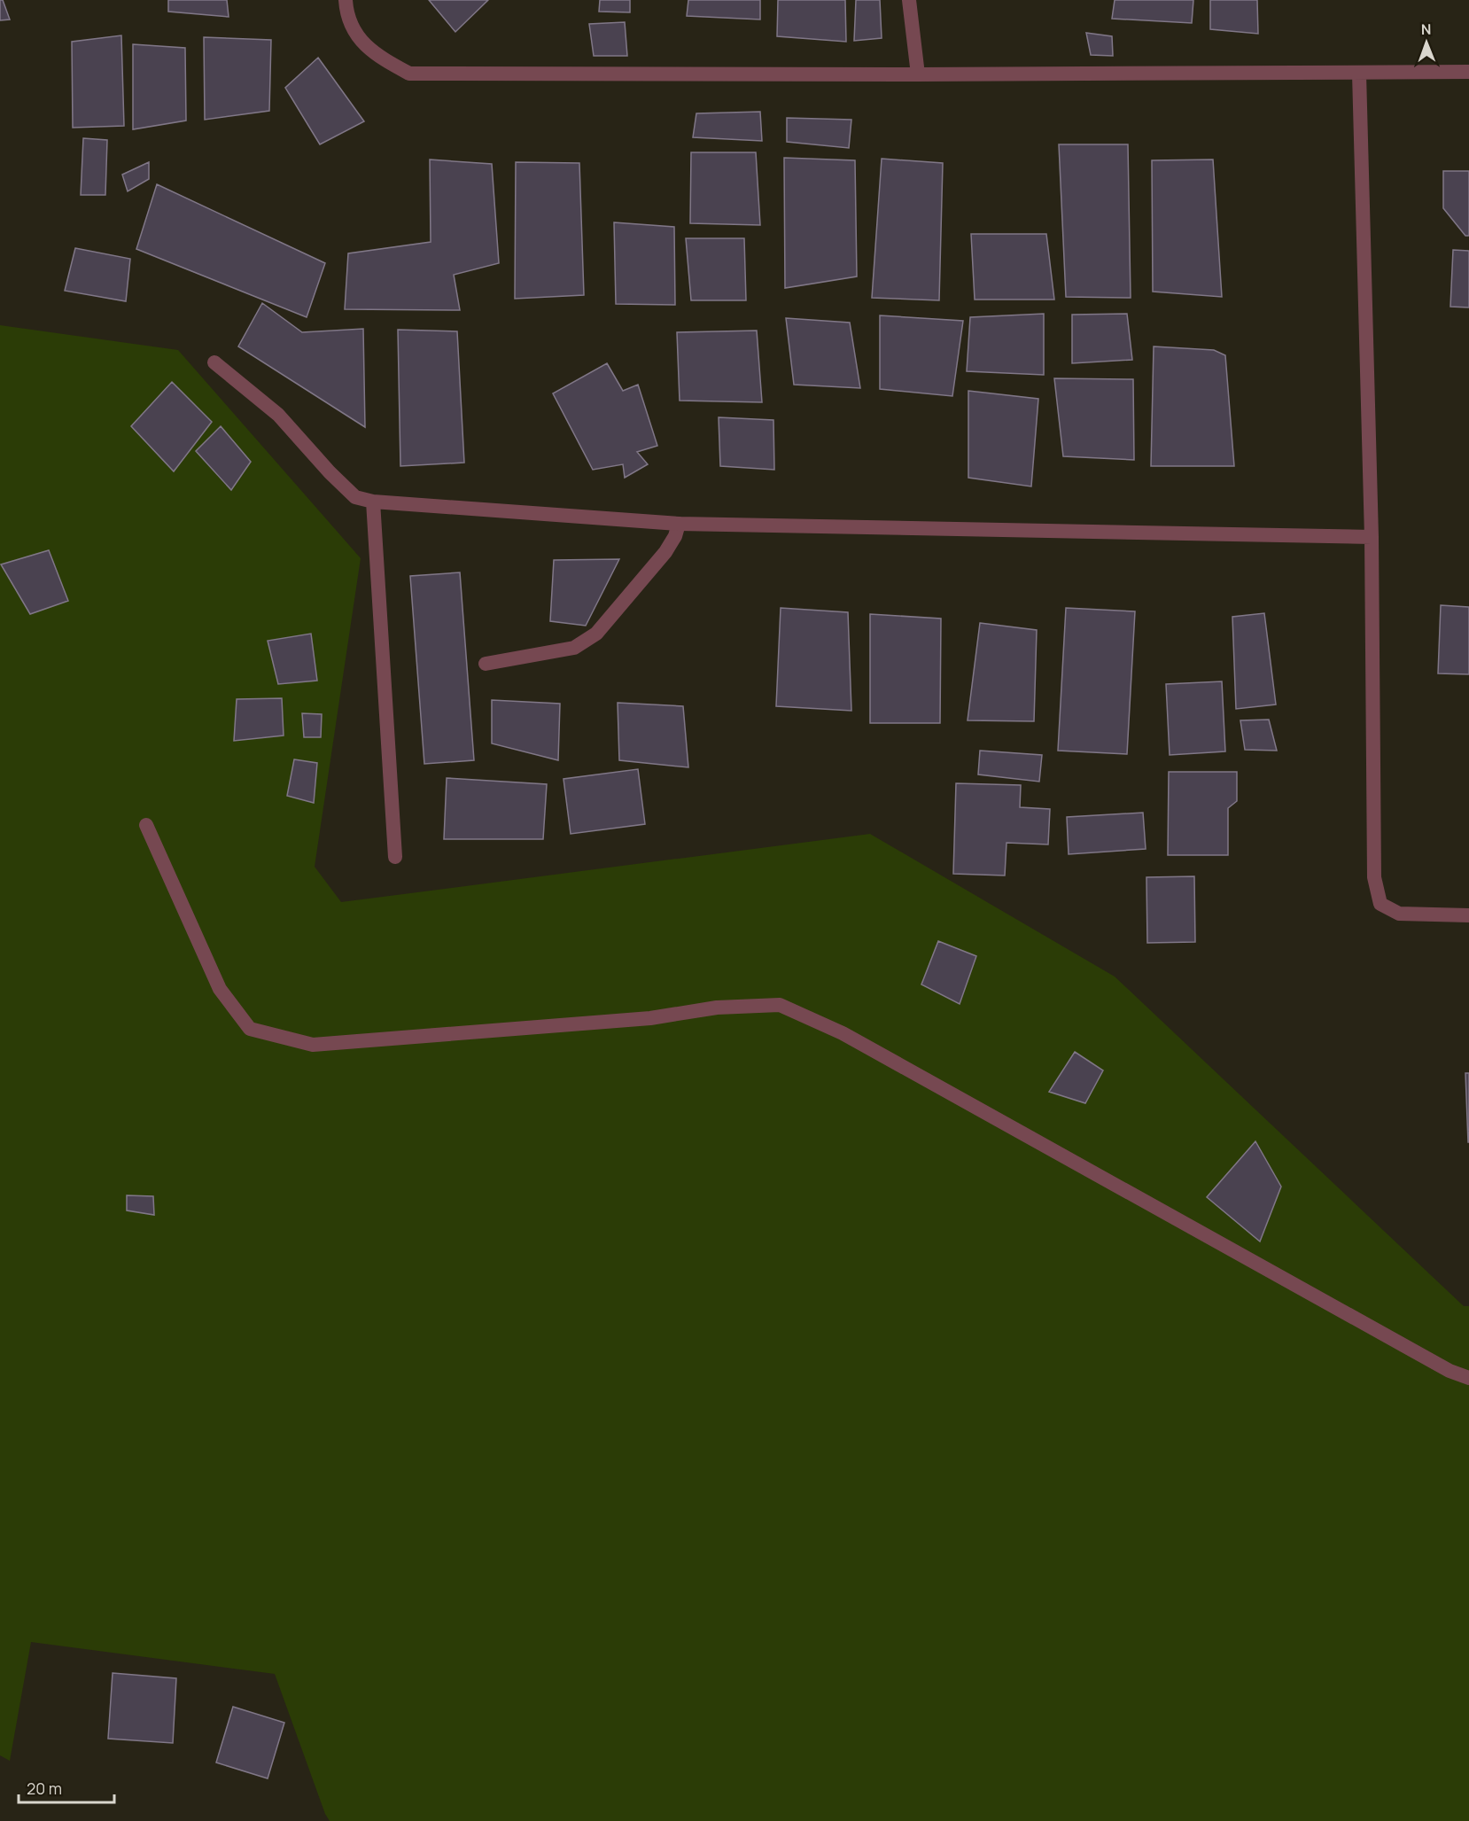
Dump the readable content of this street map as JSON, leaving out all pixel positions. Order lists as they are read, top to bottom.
{
  "scale_bar": "20 m",
  "north": "top"
}
